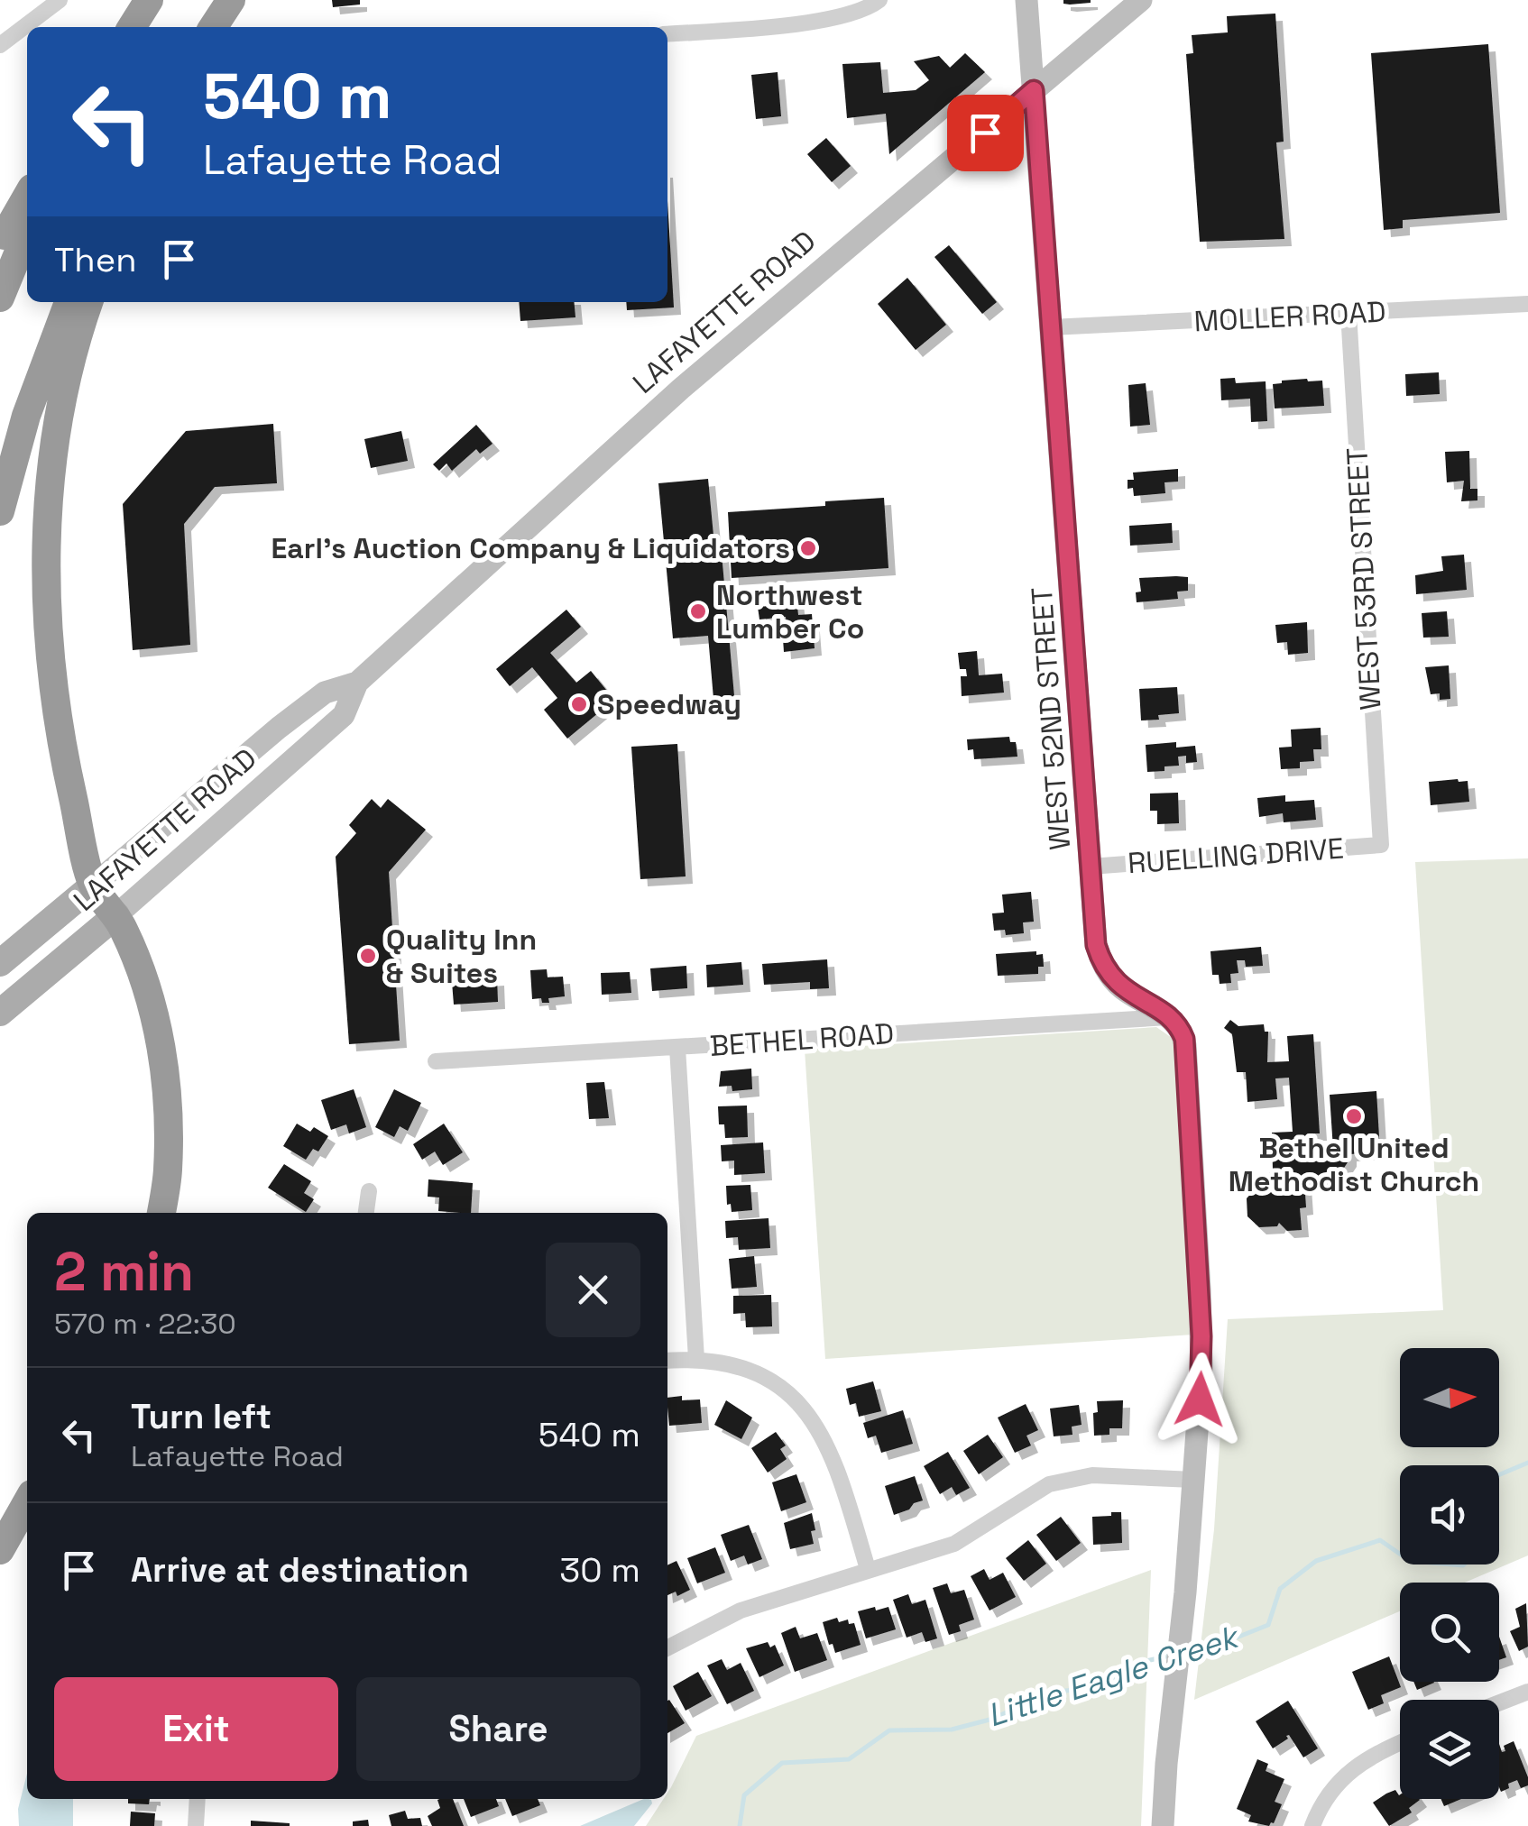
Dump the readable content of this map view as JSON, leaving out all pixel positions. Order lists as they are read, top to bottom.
{
  "streets": {
    "main road": ["LAFAYETTE ROAD"],
    "street": [
      "MOLLER ROAD",
      "WEST 53RD STREET",
      "WEST 52ND STREET",
      "RUELLING DRIVE",
      "BETHEL ROAD"
    ]
  },
  "crossings": [
    ["LAFAYETTE ROAD", "WEST 52ND STREET"],
    ["MOLLER ROAD", "WEST 53RD STREET"],
    ["MOLLER ROAD", "WEST 52ND STREET"],
    ["WEST 53RD STREET", "RUELLING DRIVE"],
    ["WEST 52ND STREET", "RUELLING DRIVE"],
    ["WEST 52ND STREET", "BETHEL ROAD"]
  ],
  "water": ["Little Eagle Creek"],
  "places": [
    "Earl's Auction Company & Liquidators",
    "Northwest Lumber Co",
    "Speedway",
    "Quality Inn & Suites",
    "Bethel United Methodist Church"
  ],
  "north": "right",
  "page": {
    "turn": ["540 m", "Lafayette Road"],
    "then": "Then",
    "heading": ["2 min", "570 m · 22:30"],
    "list": [
      {
        "name": "Turn left",
        "note": "Lafayette Road",
        "value": "540 m"
      },
      {
        "name": "Arrive at destination",
        "value": "30 m"
      }
    ],
    "buttons": ["Exit", "Share"]
  }
}
